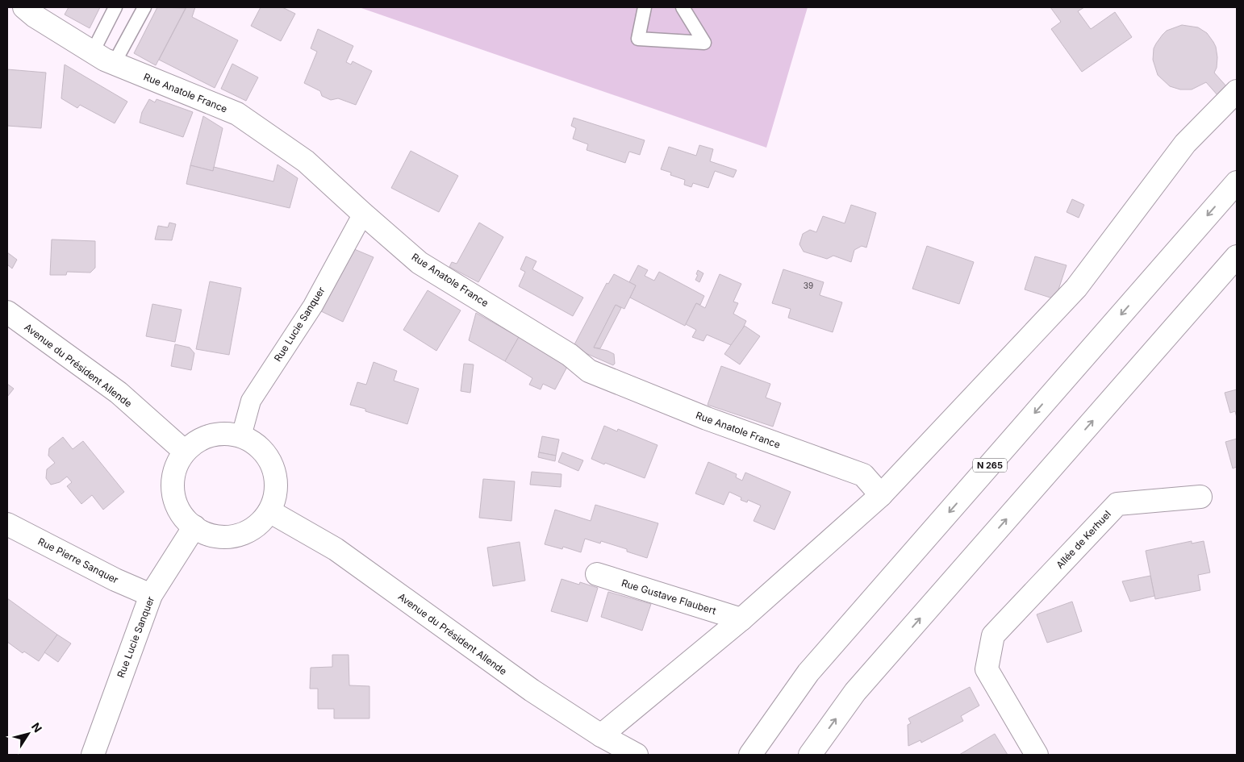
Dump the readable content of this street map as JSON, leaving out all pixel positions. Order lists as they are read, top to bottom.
{
  "streets": {
    "main road": [
      "Rue Anatole France",
      "Rue Lucie Sanquer",
      "Avenue du Président Allende",
      "N 265",
      "Allée de Kerhuel",
      "Rue Pierre Sanquer",
      "Rue Gustave Flaubert"
    ]
  },
  "crossings": [
    ["Rue Anatole France", "Rue Lucie Sanquer"],
    ["Rue Lucie Sanquer", "Avenue du Président Allende"],
    ["Rue Lucie Sanquer", "Rue Pierre Sanquer"]
  ],
  "house_numbers": ["39"],
  "north": "top right"
}
